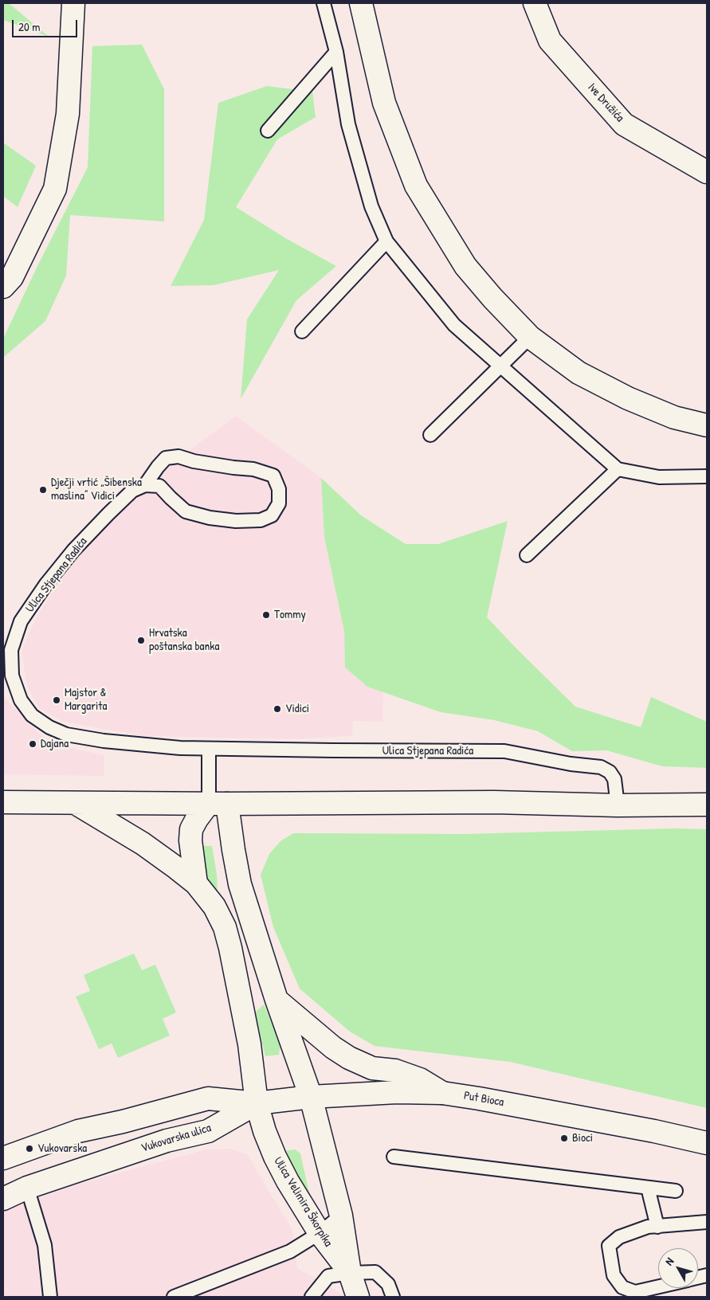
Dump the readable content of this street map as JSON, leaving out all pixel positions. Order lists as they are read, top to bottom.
{
  "streets": {
    "main road": [
      "Ive Družića",
      "Put Bioca",
      "Vukovarska ulica",
      "Ulica Velimira Škorpika"
    ],
    "lane": ["Ulica Stjepana Radića"]
  },
  "crossings": [
    ["Put Bioca", "Vukovarska ulica"],
    ["Put Bioca", "Ulica Velimira Škorpika"],
    ["Vukovarska ulica", "Ulica Velimira Škorpika"]
  ],
  "places": [
    "Dječji vrtić „Šibenska maslina” Vidici",
    "Tommy",
    "Hrvatska poštanska banka",
    "Majstor & Margarita",
    "Vidici",
    "Dajana",
    "Bioci",
    "Vukovarska"
  ],
  "scale_bar": "20 m",
  "north": "top left"
}
